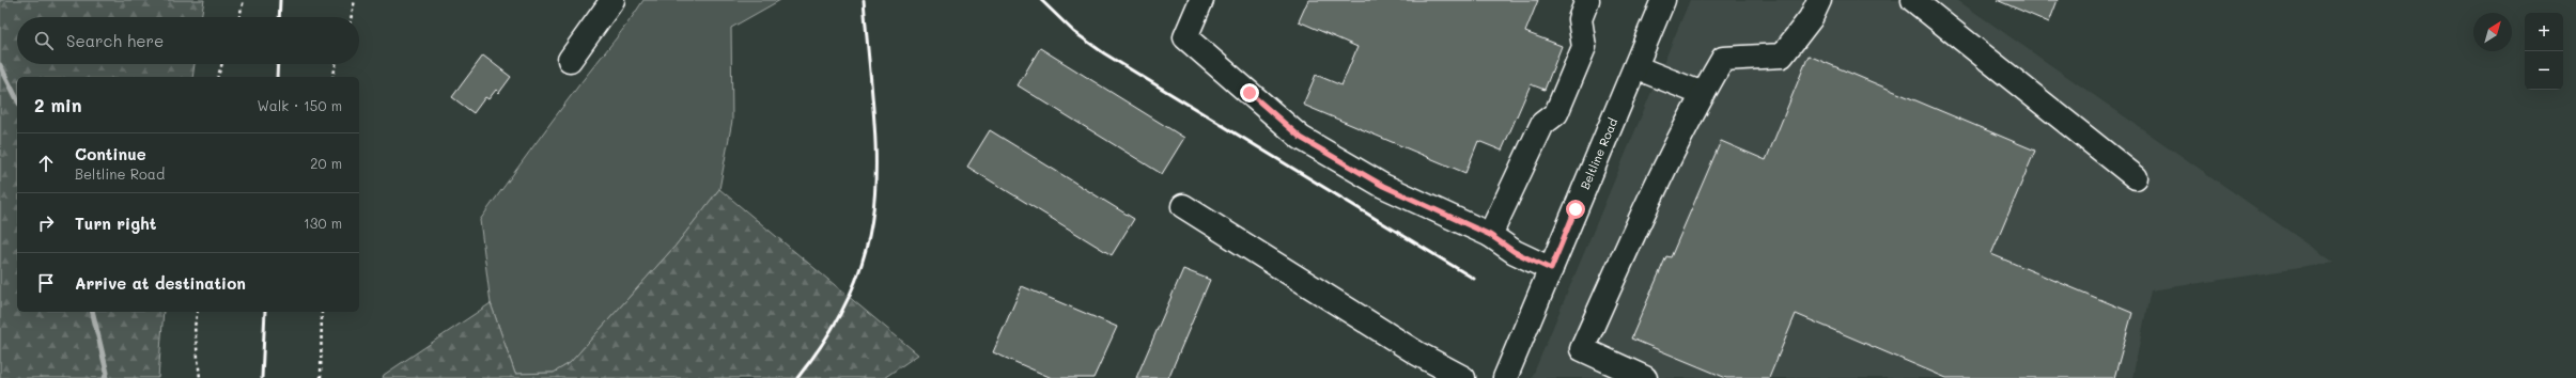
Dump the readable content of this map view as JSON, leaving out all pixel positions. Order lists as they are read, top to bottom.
{
  "streets": {
    "street": ["Beltline Road"]
  },
  "north": "top right",
  "page": {
    "map_buttons": ["+", "−"],
    "search": "Search here",
    "heading": ["2 min", "Walk · 150 m"],
    "list": [
      ["Continue", "Beltline Road", "20 m"],
      ["Turn right", "130 m"],
      "Arrive at destination"
    ]
  }
}
